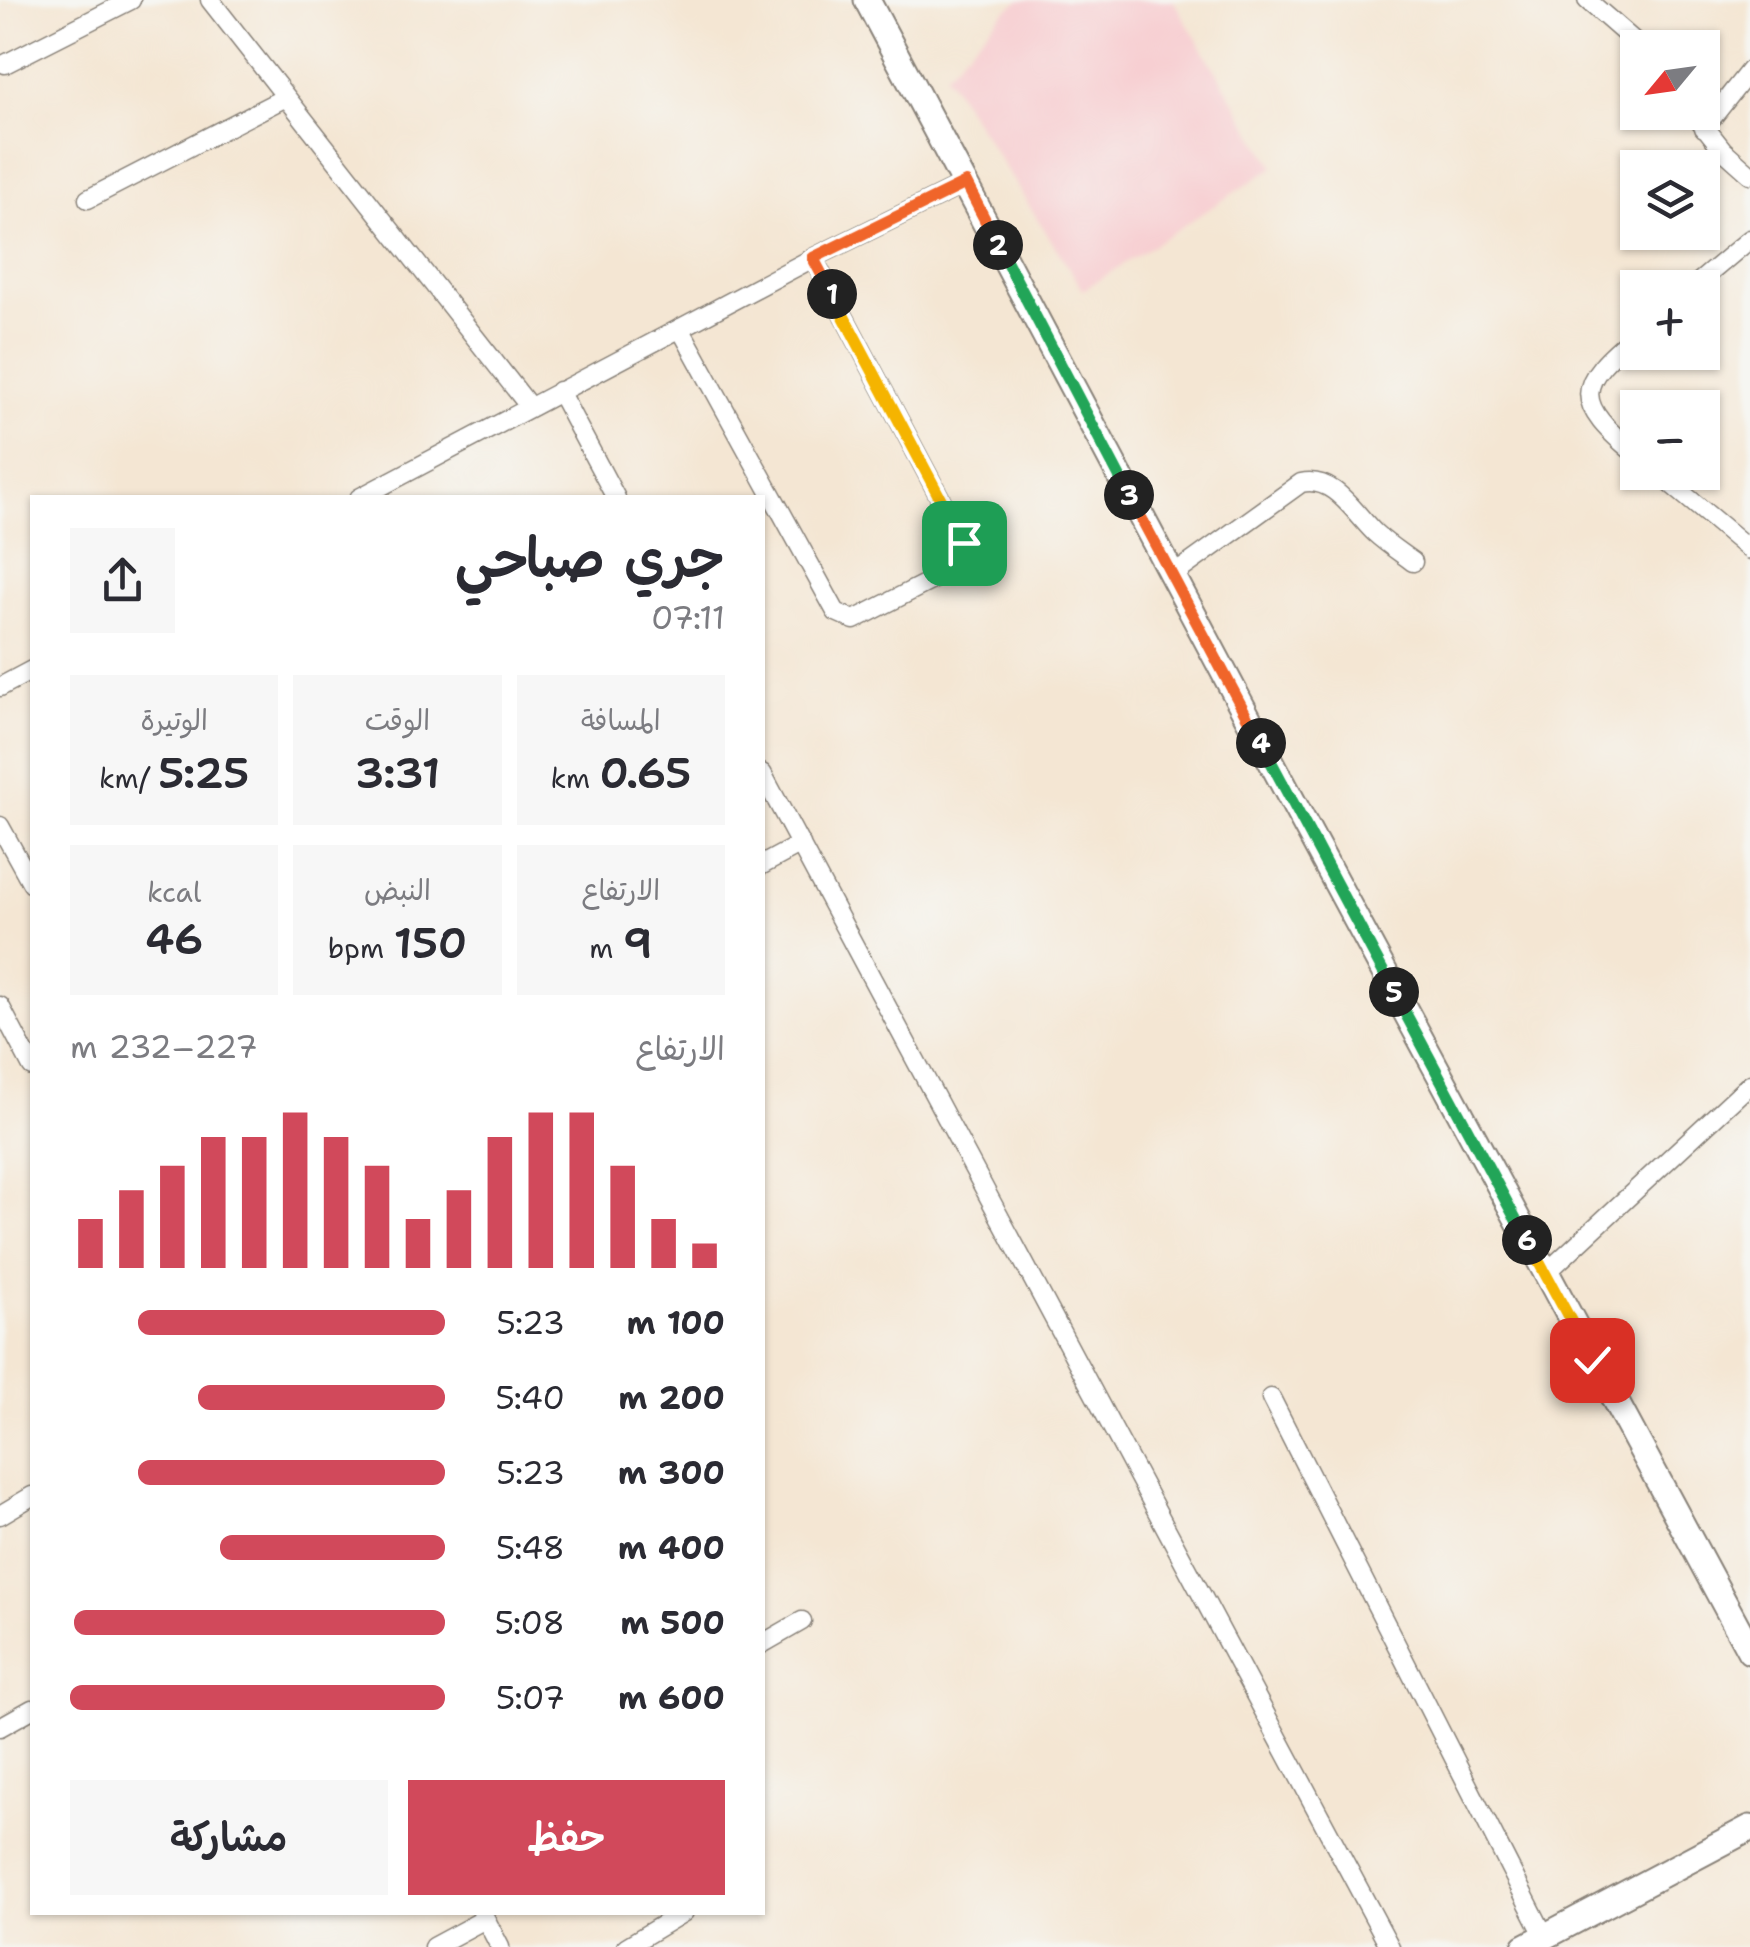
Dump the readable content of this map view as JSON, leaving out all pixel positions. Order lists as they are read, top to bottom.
{
  "north": "bottom left",
  "page": {
    "map_buttons": ["+", "−"],
    "pins": [
      "2",
      "1",
      "3",
      "4",
      "5",
      "6"
    ],
    "heading": ["جري صباحي", "07:11"],
    "stats": [
      ["المسافة", "0.65 km"],
      ["الوقت", "3:31"],
      ["الوتيرة", "5:25 /km"],
      ["الارتفاع", "9 m"],
      ["النبض", "150 bpm"],
      ["kcal", "46"]
    ],
    "chart": ["الارتفاع", "227–232 m"],
    "list": [
      {
        "name": "100 m",
        "note": "5:23"
      },
      {
        "name": "200 m",
        "note": "5:40"
      },
      {
        "name": "300 m",
        "note": "5:23"
      },
      {
        "name": "400 m",
        "note": "5:48"
      },
      {
        "name": "500 m",
        "note": "5:08"
      },
      {
        "name": "600 m",
        "note": "5:07"
      }
    ],
    "buttons": ["حفظ", "مشاركة"]
  }
}
